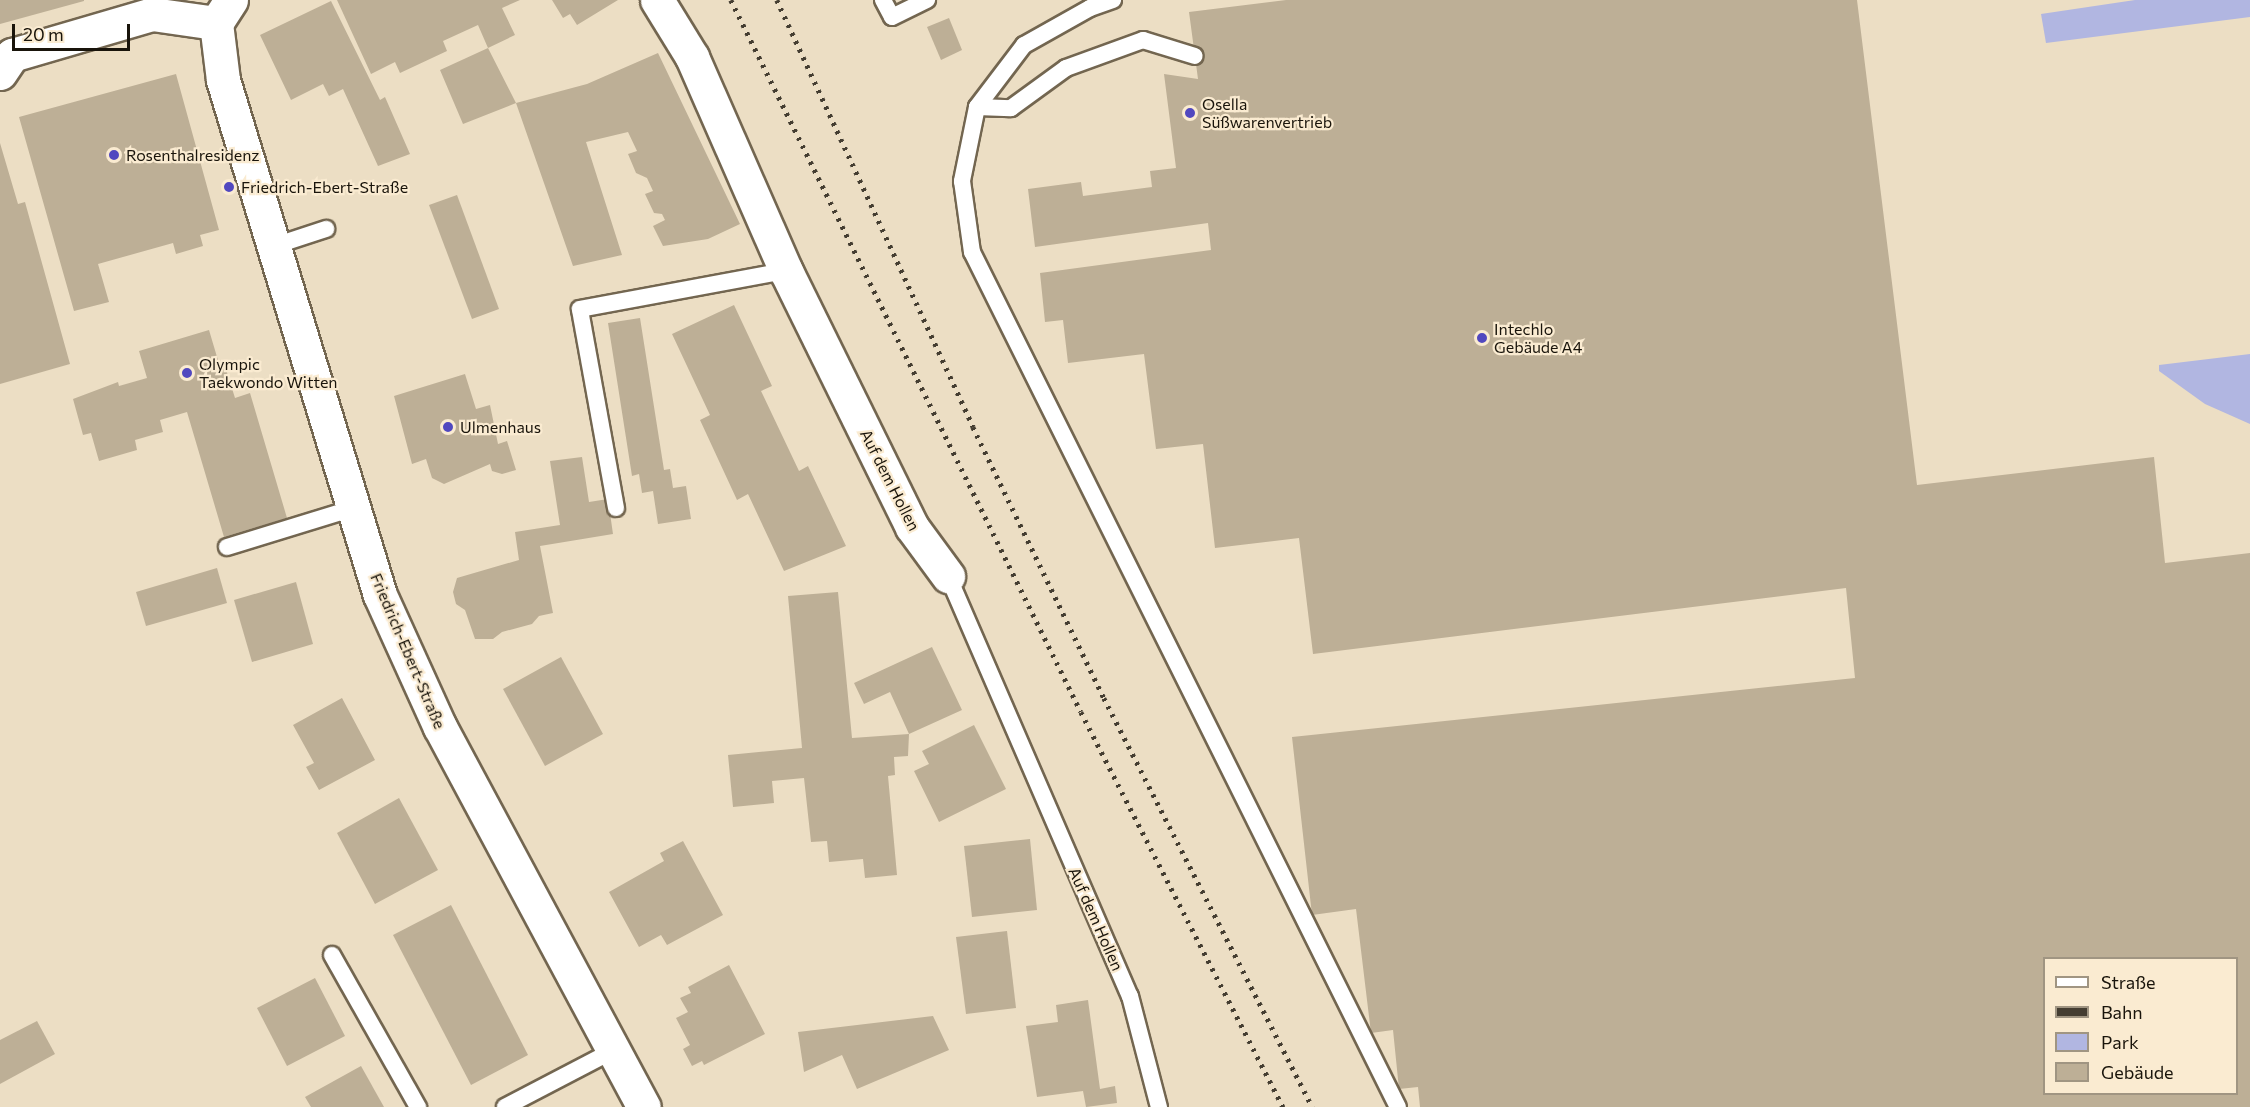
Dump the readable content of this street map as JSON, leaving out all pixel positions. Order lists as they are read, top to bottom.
{
  "streets": {
    "street": ["Auf dem Hollen", "Friedrich-Ebert-Straße"]
  },
  "places": [
    "Osella Süßwarenvertrieb",
    "Rosenthalresidenz",
    "Friedrich-Ebert-Straße",
    "Intechlo Gebäude A4",
    "Olympic Taekwondo Witten",
    "Ulmenhaus"
  ],
  "legend": [
    "Straße",
    "Bahn",
    "Park",
    "Gebäude"
  ],
  "scale_bar": "20 m"
}
